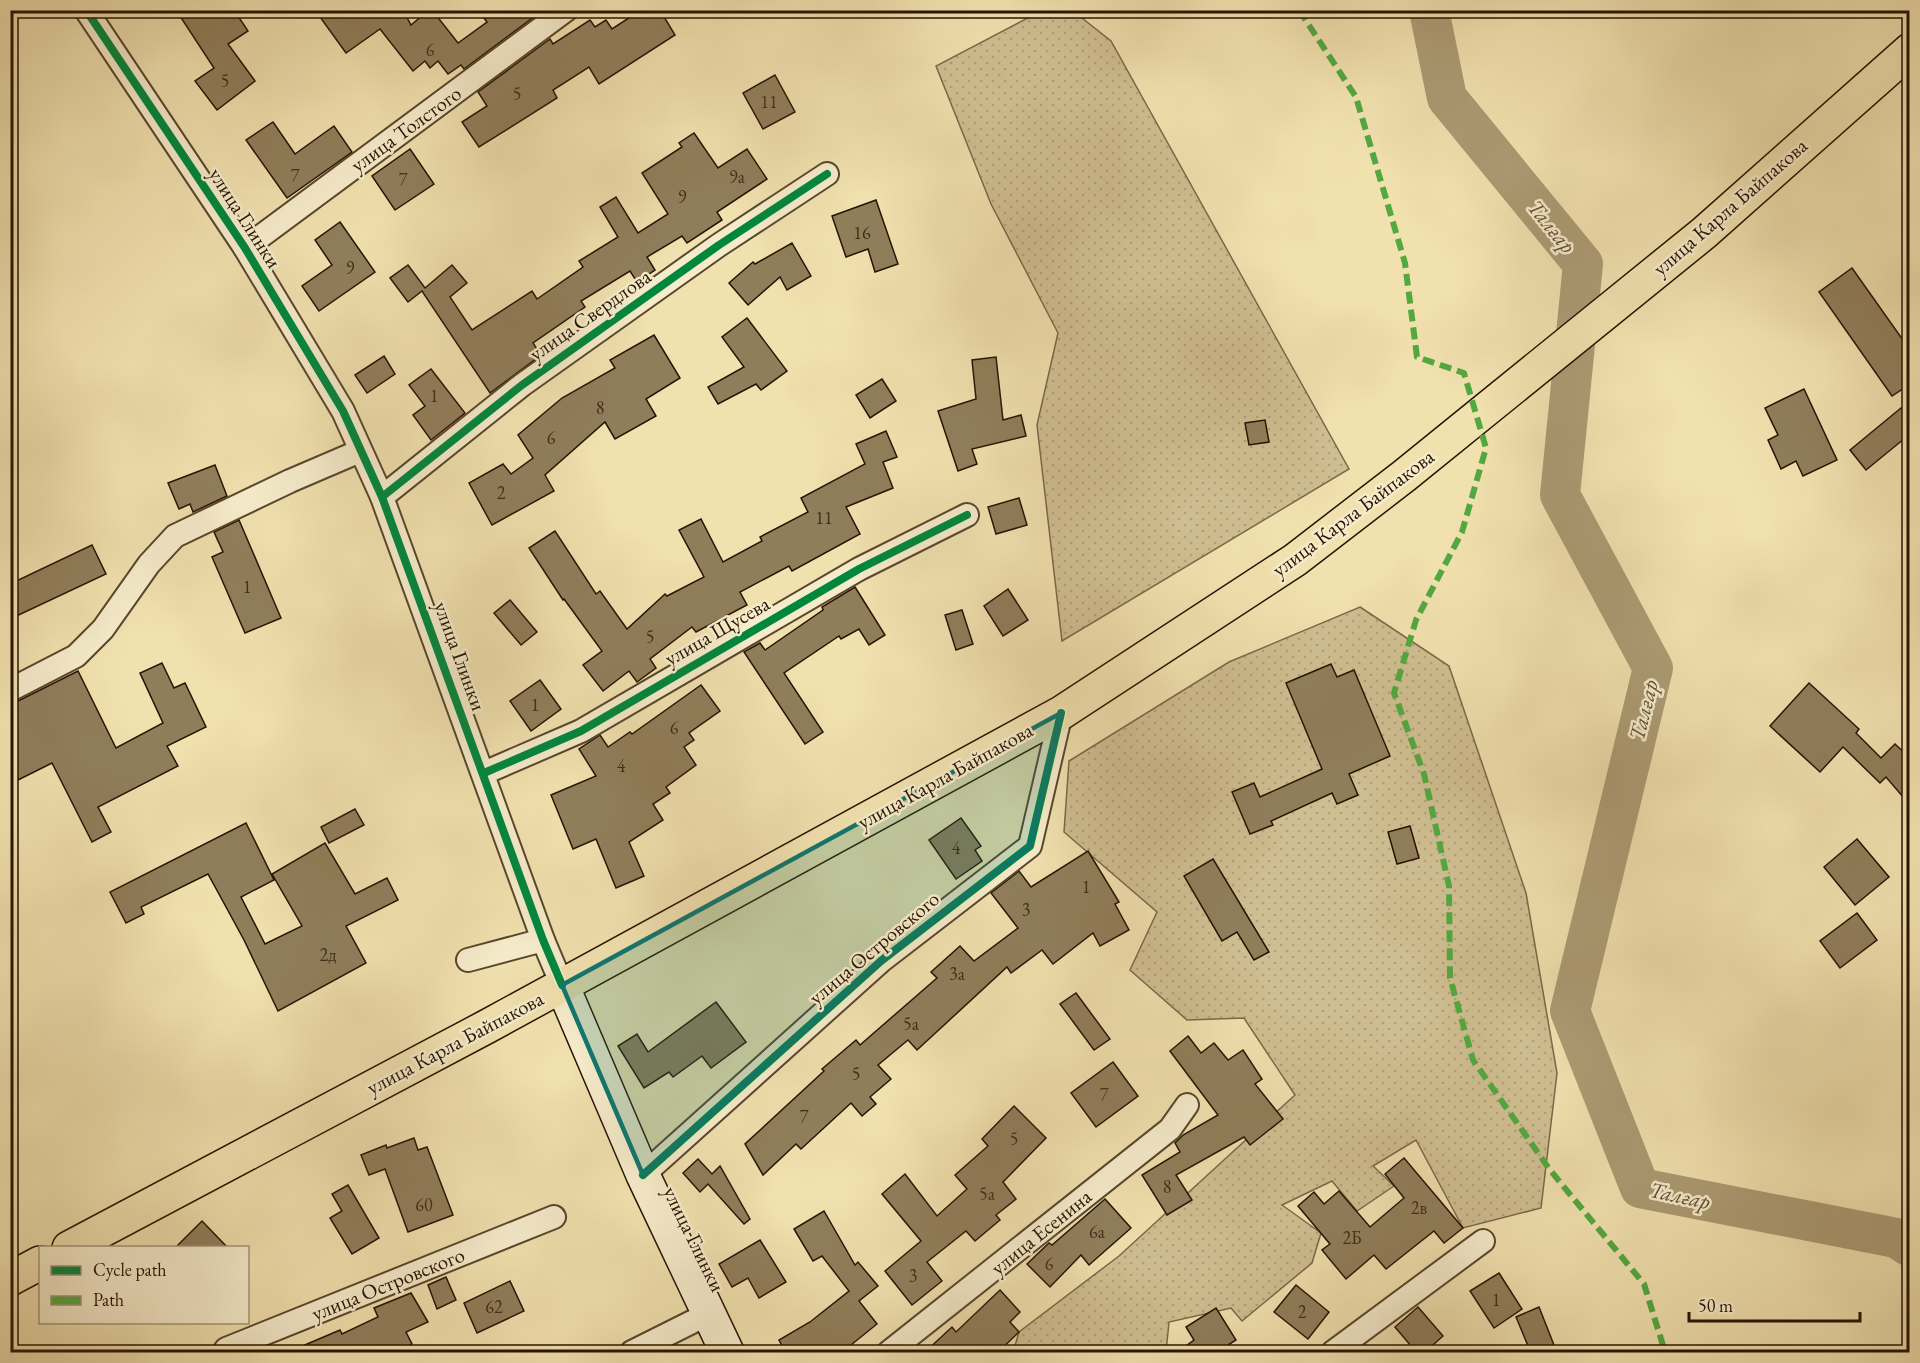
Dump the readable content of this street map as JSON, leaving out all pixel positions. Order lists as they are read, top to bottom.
{
  "streets": {
    "main road": ["улица Карла Байпакова", "улица Глинки"],
    "street": [
      "улица Толстого",
      "улица Свердлова",
      "улица Щусева",
      "улица Островского",
      "улица Есенина"
    ]
  },
  "crossings": [
    ["улица Толстого", "улица Глинки"],
    ["улица Карла Байпакова", "улица Глинки"],
    ["улица Карла Байпакова", "улица Островского"],
    ["улица Глинки", "улица Свердлова"],
    ["улица Глинки", "улица Щусева"],
    ["улица Глинки", "улица Островского"]
  ],
  "water": ["Талғар"],
  "house_numbers": [
    "6",
    "5",
    "5",
    "11",
    "7",
    "9а",
    "7",
    "9",
    "16",
    "9",
    "1",
    "8",
    "6",
    "2",
    "11",
    "1",
    "5",
    "1",
    "6",
    "4",
    "4",
    "1",
    "3",
    "2д",
    "3а",
    "5а",
    "5",
    "7",
    "7",
    "5",
    "8",
    "5а",
    "60",
    "2в",
    "6а",
    "2Б",
    "6",
    "3",
    "1",
    "62",
    "2"
  ],
  "legend": ["Cycle path", "Path"],
  "scale_bar": "50 m"
}
